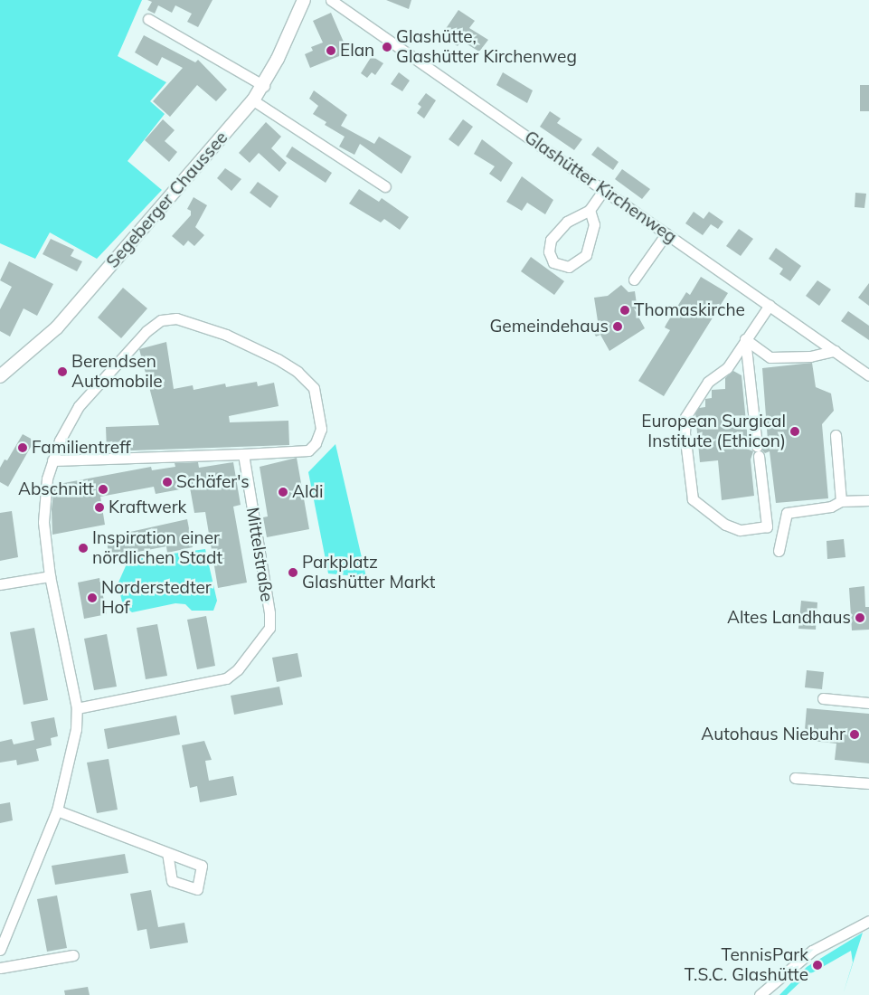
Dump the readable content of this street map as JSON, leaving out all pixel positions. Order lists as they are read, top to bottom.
{
  "streets": {
    "main road": ["Segeberger Chaussee"],
    "street": ["Glashütter Kirchenweg", "Mittelstraße"]
  },
  "places": [
    "Glashütte, Glashütter Kirchenweg",
    "Elan",
    "Thomaskirche",
    "Gemeindehaus",
    "Berendsen Automobile",
    "European Surgical Institute (Ethicon)",
    "Familientreff",
    "Schäfer's",
    "Abschnitt",
    "Aldi",
    "Kraftwerk",
    "Inspiration einer nördlichen Stadt",
    "Parkplatz Glashütter Markt",
    "Norderstedter Hof",
    "Altes Landhaus",
    "Autohaus Niebuhr",
    "TennisPark T.S.C. Glashütte"
  ]
}
